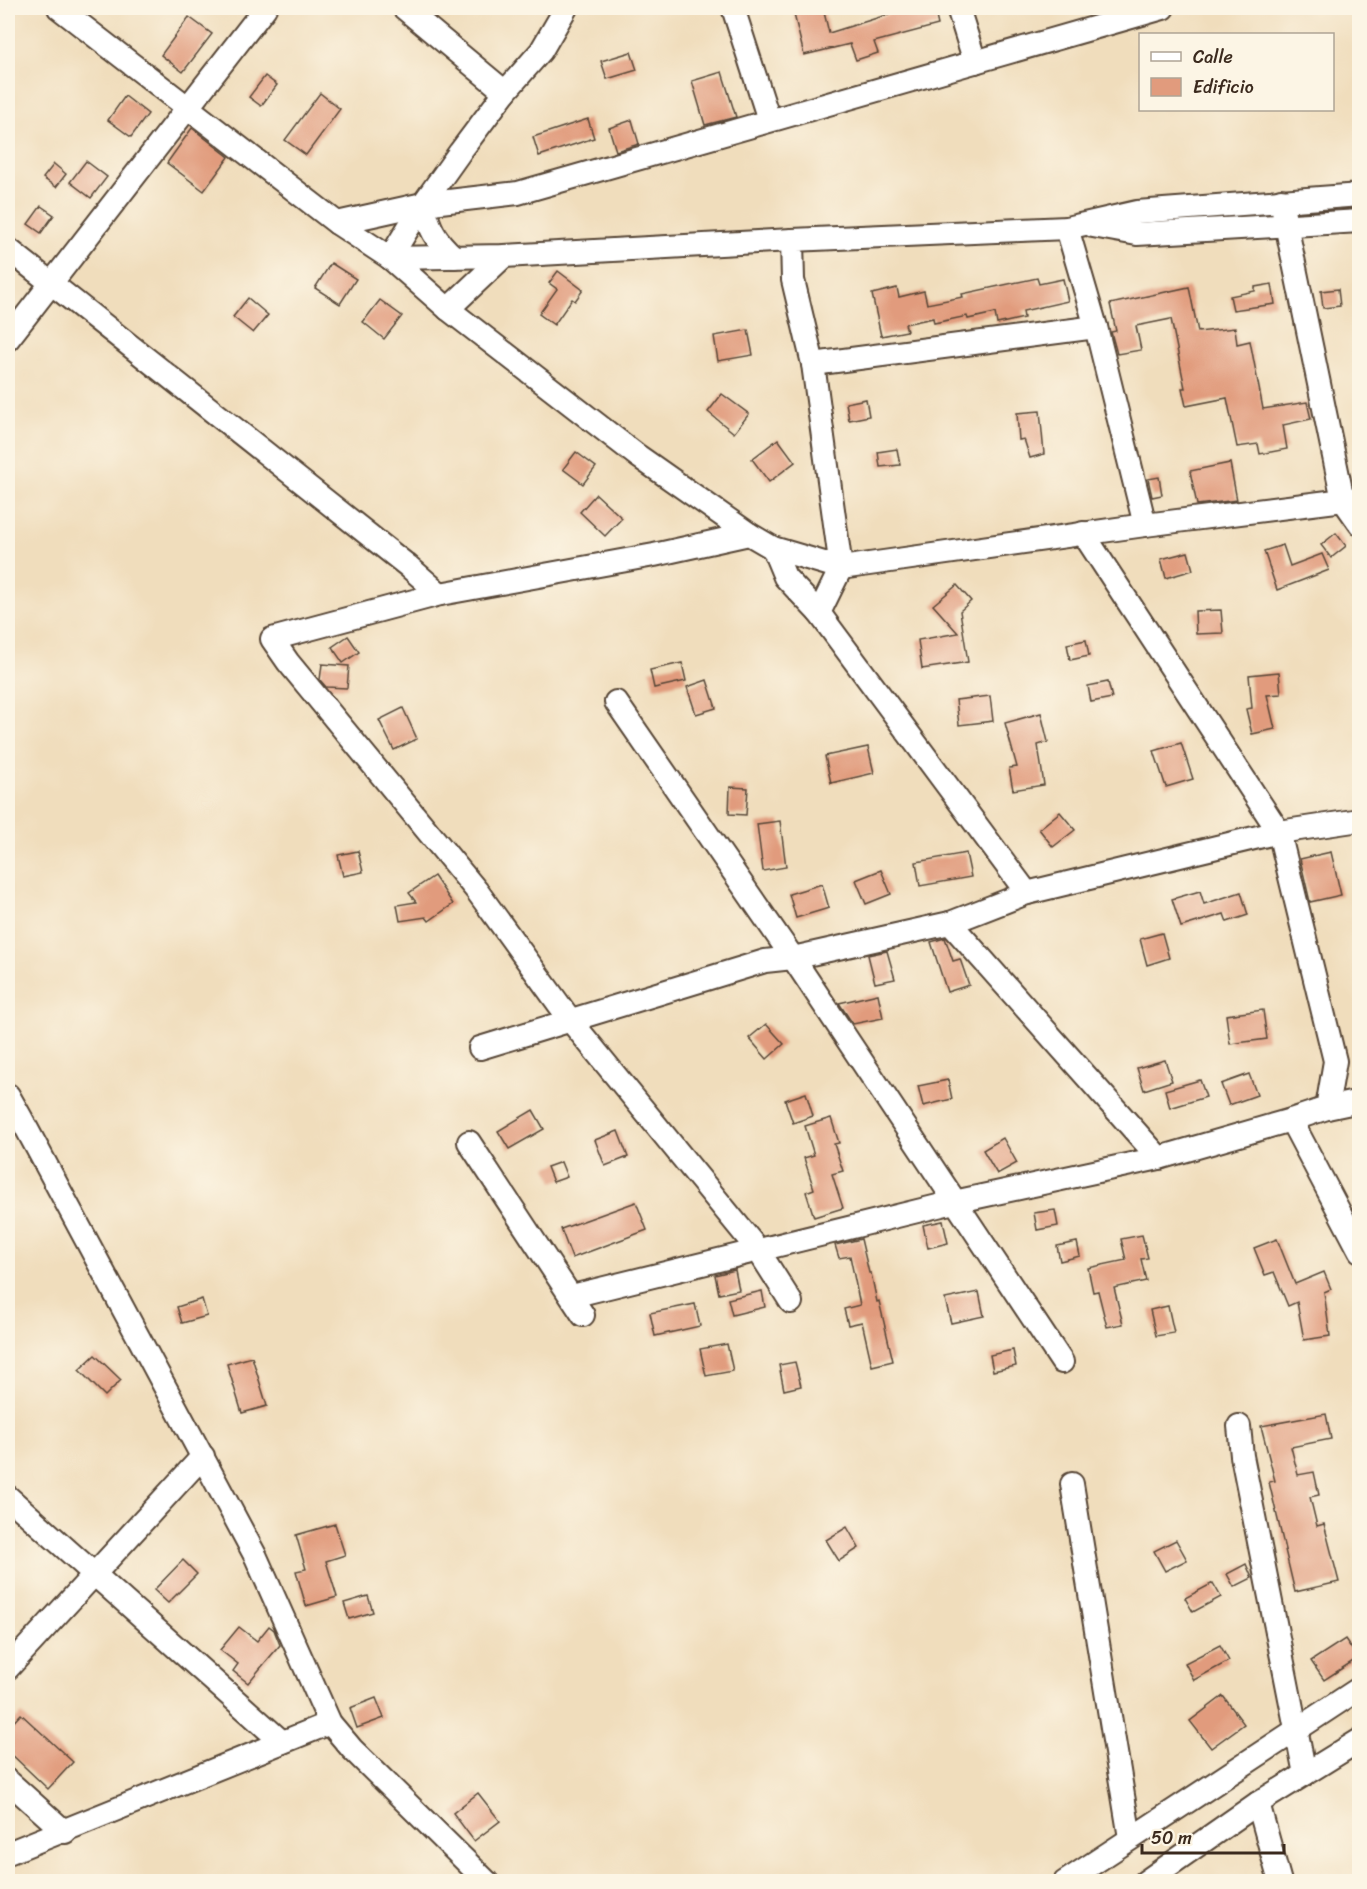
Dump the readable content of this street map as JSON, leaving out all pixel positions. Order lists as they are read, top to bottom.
{
  "legend": ["Calle", "Edificio"],
  "scale_bar": "50 m"
}
